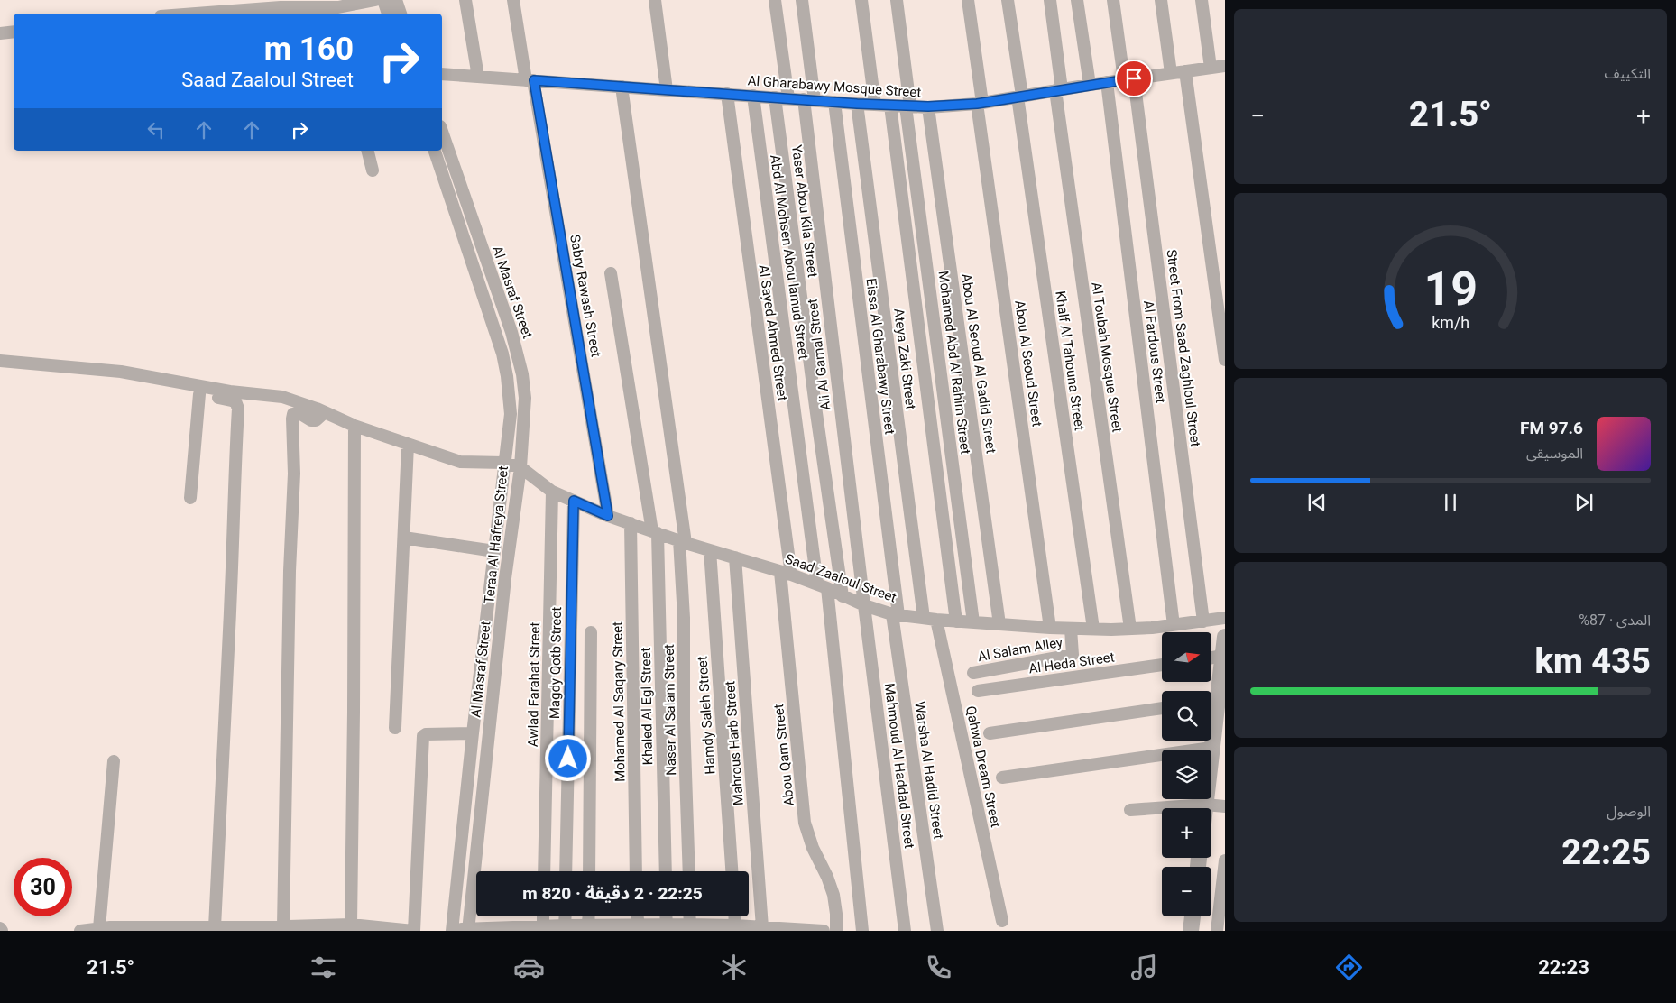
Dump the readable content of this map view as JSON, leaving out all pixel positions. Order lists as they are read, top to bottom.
{
  "streets": {
    "street": [
      "Al Gharabawy Mosque Street",
      "Yaser Abou Kila Street",
      "Abd Al Mohsen Abou lamud Street",
      "Al Masraf Street",
      "Sabry Rawash Street",
      "Al Sayed Ahmed Street",
      "Street From Saad Zaghloul Street",
      "Al Fardous Street",
      "Ali Al Gamal Street",
      "Eissa Al Gharabawy Street",
      "Al Toubah Mosque Street",
      "Ateya Zaki Street",
      "Khalf Al Tahouna Street",
      "Mohamed Abd Al Rahim Street",
      "Abou Al Seoud Al Gadid Street",
      "Abou Al Seoud Street",
      "Teraa Al Hafreya Street",
      "Saad Zaaloul Street",
      "Al Salam Alley",
      "Magdy Qotb Street",
      "Al Heda Street",
      "Awlad Farahat Street",
      "Mohamed Al Saqary Street",
      "Khaled Al Egl Street",
      "Naser Al Salam Street",
      "Hamdy Saleh Street",
      "Mahrous Harb Street",
      "Abou Qarn Street",
      "Mahmoud Al Haddad Street",
      "Qahwa Dream Street",
      "Warsha Al Hadid Street"
    ]
  },
  "crossings": [
    ["Al Gharabawy Mosque Street", "Yaser Abou Kila Street"],
    ["Al Gharabawy Mosque Street", "Abd Al Mohsen Abou lamud Street"],
    ["Al Gharabawy Mosque Street", "Sabry Rawash Street"],
    ["Al Gharabawy Mosque Street", "Al Sayed Ahmed Street"],
    ["Al Gharabawy Mosque Street", "Street From Saad Zaghloul Street"],
    ["Al Gharabawy Mosque Street", "Al Fardous Street"],
    ["Al Gharabawy Mosque Street", "Ali Al Gamal Street"],
    ["Al Gharabawy Mosque Street", "Eissa Al Gharabawy Street"],
    ["Al Gharabawy Mosque Street", "Al Toubah Mosque Street"],
    ["Al Gharabawy Mosque Street", "Ateya Zaki Street"],
    ["Al Gharabawy Mosque Street", "Khalf Al Tahouna Street"],
    ["Al Gharabawy Mosque Street", "Mohamed Abd Al Rahim Street"],
    ["Al Gharabawy Mosque Street", "Abou Al Seoud Al Gadid Street"],
    ["Al Gharabawy Mosque Street", "Abou Al Seoud Street"],
    ["Al Gharabawy Mosque Street", "Naser Al Salam Street"],
    ["Yaser Abou Kila Street", "Saad Zaaloul Street"],
    ["Abd Al Mohsen Abou lamud Street", "Saad Zaaloul Street"],
    ["Al Masraf Street", "Saad Zaaloul Street"],
    ["Sabry Rawash Street", "Saad Zaaloul Street"],
    ["Al Sayed Ahmed Street", "Saad Zaaloul Street"],
    ["Al Sayed Ahmed Street", "Abou Qarn Street"],
    ["Street From Saad Zaghloul Street", "Saad Zaaloul Street"],
    ["Al Fardous Street", "Saad Zaaloul Street"],
    ["Ali Al Gamal Street", "Saad Zaaloul Street"],
    ["Ali Al Gamal Street", "Mahmoud Al Haddad Street"],
    ["Eissa Al Gharabawy Street", "Saad Zaaloul Street"],
    ["Eissa Al Gharabawy Street", "Warsha Al Hadid Street"],
    ["Al Toubah Mosque Street", "Saad Zaaloul Street"],
    ["Ateya Zaki Street", "Saad Zaaloul Street"],
    ["Ateya Zaki Street", "Qahwa Dream Street"],
    ["Khalf Al Tahouna Street", "Saad Zaaloul Street"],
    ["Mohamed Abd Al Rahim Street", "Saad Zaaloul Street"],
    ["Abou Al Seoud Al Gadid Street", "Saad Zaaloul Street"],
    ["Abou Al Seoud Street", "Saad Zaaloul Street"],
    ["Saad Zaaloul Street", "Al Salam Alley"],
    ["Saad Zaaloul Street", "Magdy Qotb Street"],
    ["Saad Zaaloul Street", "Awlad Farahat Street"],
    ["Saad Zaaloul Street", "Mohamed Al Saqary Street"],
    ["Saad Zaaloul Street", "Khaled Al Egl Street"],
    ["Saad Zaaloul Street", "Naser Al Salam Street"],
    ["Saad Zaaloul Street", "Hamdy Saleh Street"],
    ["Saad Zaaloul Street", "Mahrous Harb Street"],
    ["Saad Zaaloul Street", "Abou Qarn Street"],
    ["Saad Zaaloul Street", "Mahmoud Al Haddad Street"],
    ["Saad Zaaloul Street", "Qahwa Dream Street"],
    ["Saad Zaaloul Street", "Warsha Al Hadid Street"]
  ],
  "north": "right",
  "page": {
    "tile": [
      "التكييف",
      ["المدى · 87%", "435 km"],
      ["الوصول", "22:25"]
    ],
    "turn": ["160 m", "Saad Zaaloul Street"],
    "heat": ["−", "21.5°", "+"],
    "song": ["97.6 FM", "الموسيقى"],
    "map_buttons": ["+", "−"],
    "limit": "30",
    "trip": "22:25 · 2 دقيقة · 820 m",
    "tabs": ["22:23", "21.5°"],
    "gauge": ["19", "km/h"]
  }
}
